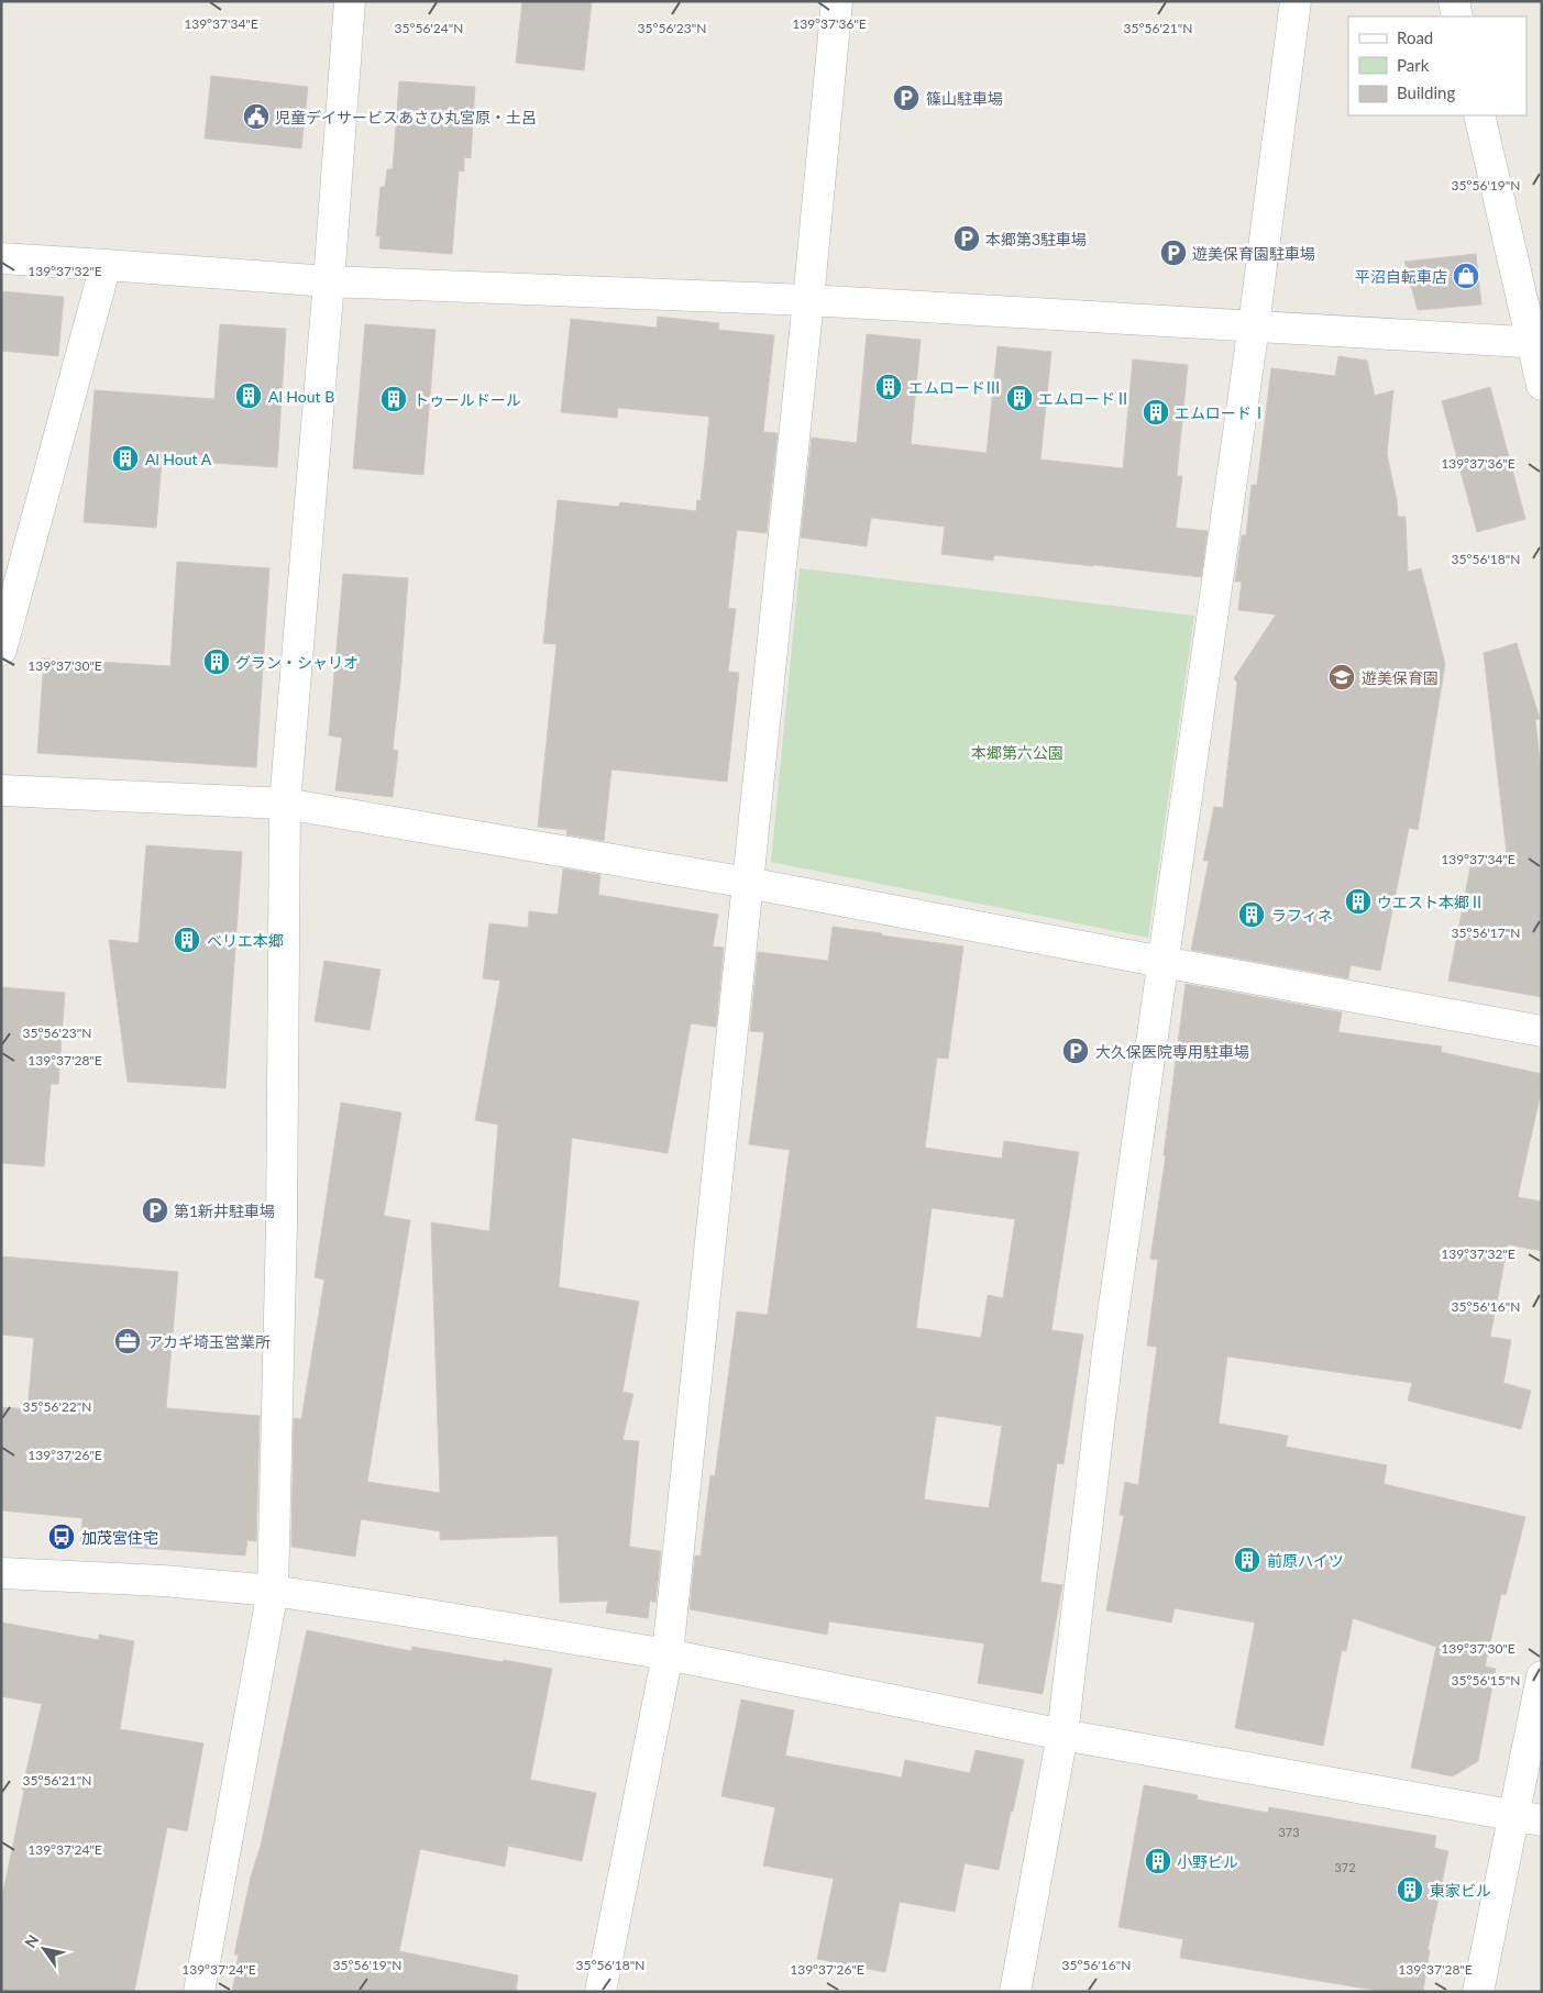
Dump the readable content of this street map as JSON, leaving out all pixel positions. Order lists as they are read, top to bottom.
{
  "parks": ["本郷第六公園"],
  "places": {
    "parking": [
      "篠山駐車場",
      "本郷第3駐車場",
      "遊美保育園駐車場",
      "大久保医院専用駐車場",
      "第1新井駐車場"
    ],
    "public building": ["児童デイサービスあさひ丸宮原・土呂"],
    "shop": ["平沼自転車店"],
    "building": [
      "エムロードⅢ",
      "Al Hout B",
      "エムロードⅡ",
      "トゥールドール",
      "エムロードⅠ",
      "Al Hout A",
      "グラン・シャリオ",
      "ウエスト本郷Ⅱ",
      "ラフィネ",
      "ベリエ本郷",
      "前原ハイツ",
      "小野ビル",
      "東家ビル"
    ],
    "school or university": ["遊美保育園"],
    "office": ["アカギ埼玉営業所"],
    "bus stop": ["加茂宮住宅"]
  },
  "house_numbers": ["373", "372"],
  "legend": ["Road", "Park", "Building"],
  "north": "top left",
  "coordinates": [
    "139°37'34\"E",
    "139°37'36\"E",
    "35°56'24\"N",
    "35°56'23\"N",
    "35°56'21\"N",
    "35°56'19\"N",
    "139°37'32\"E",
    "35°56'18\"N",
    "139°37'30\"E",
    "35°56'17\"N",
    "139°37'28\"E",
    "35°56'16\"N",
    "35°56'22\"N",
    "139°37'26\"E",
    "35°56'15\"N",
    "139°37'24\"E"
  ]
}
